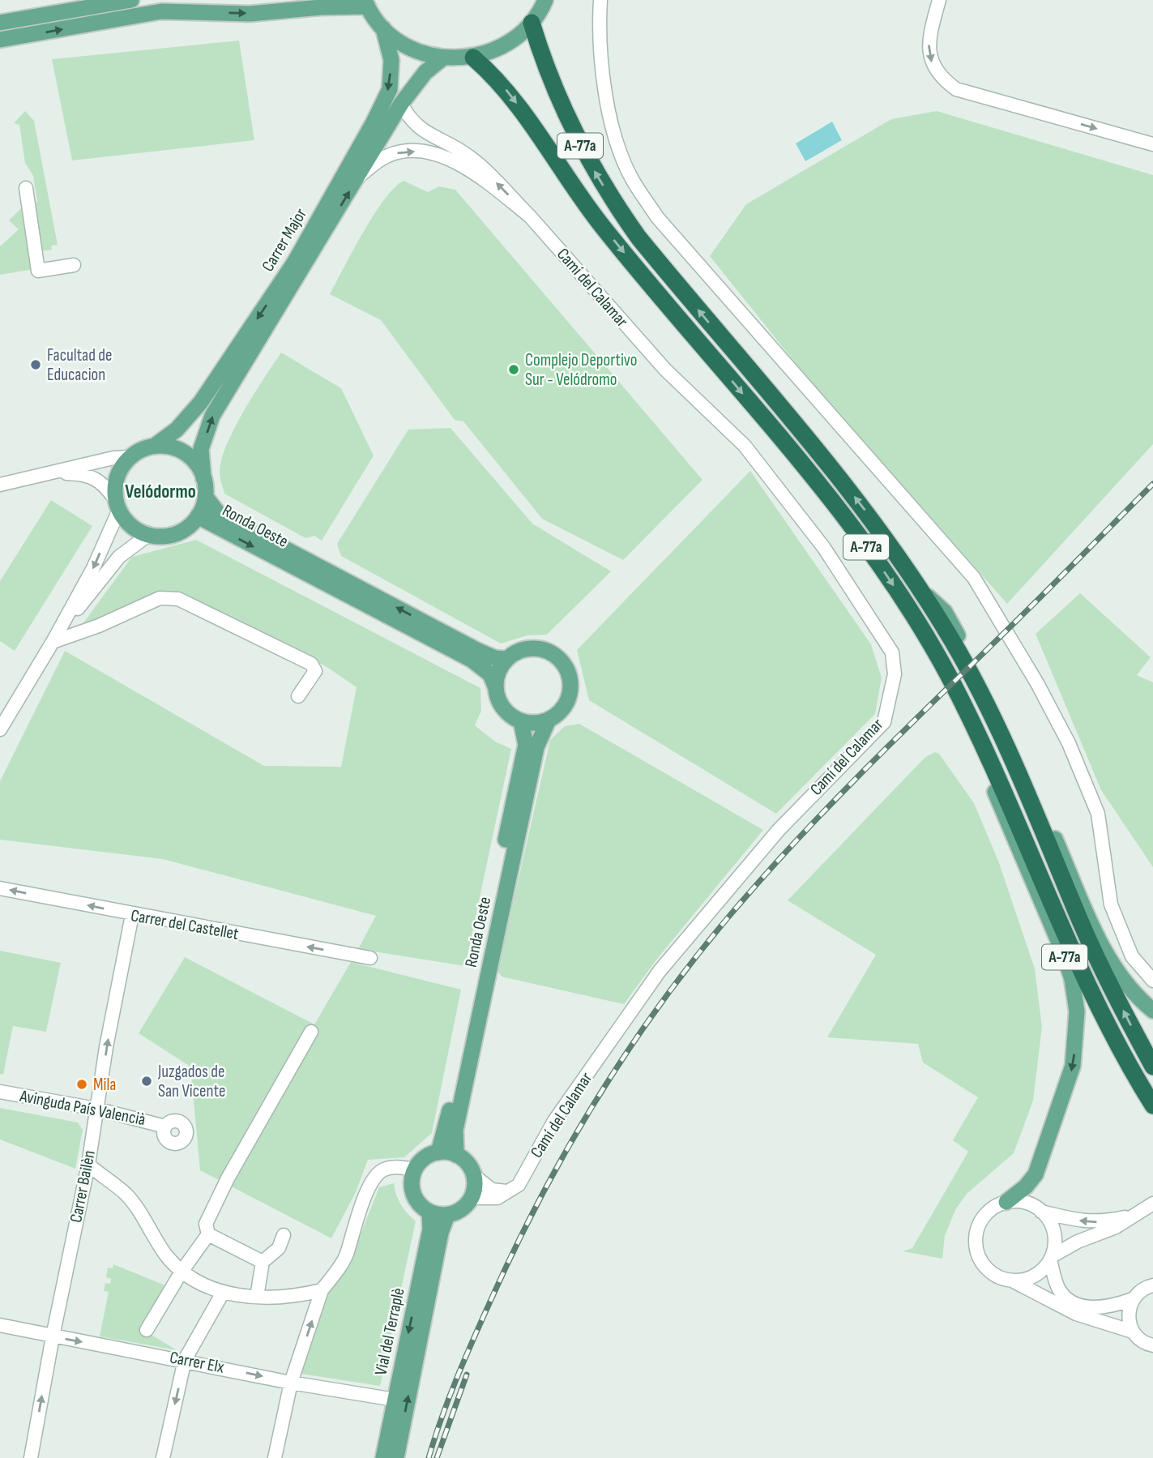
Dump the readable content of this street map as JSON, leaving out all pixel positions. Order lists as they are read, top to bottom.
{
  "streets": {
    "highway": ["A-77a"],
    "main road": ["Carrer Major", "Ronda Oeste", "Vial del Terraplè"],
    "street": [
      "Camí del Calamar",
      "Carrer del Castellet",
      "Avinguda País Valencià",
      "Carrer Bailèn",
      "Carrer Elx"
    ]
  },
  "crossings": [
    ["Carrer Major", "Ronda Oeste"],
    ["Ronda Oeste", "Vial del Terraplè"],
    ["Carrer del Castellet", "Carrer Bailèn"],
    ["Avinguda País Valencià", "Carrer Bailèn"],
    ["Carrer Bailèn", "Carrer Elx"],
    ["Vial del Terraplè", "Carrer Elx"]
  ],
  "one_way": ["Carrer del Castellet", "Carrer Bailèn"],
  "districts": ["Velódormo"],
  "places": [
    "Facultad de Educacion",
    "Complejo Deportivo Sur - Velódromo",
    "Juzgados de San Vicente",
    "Mila"
  ]
}
